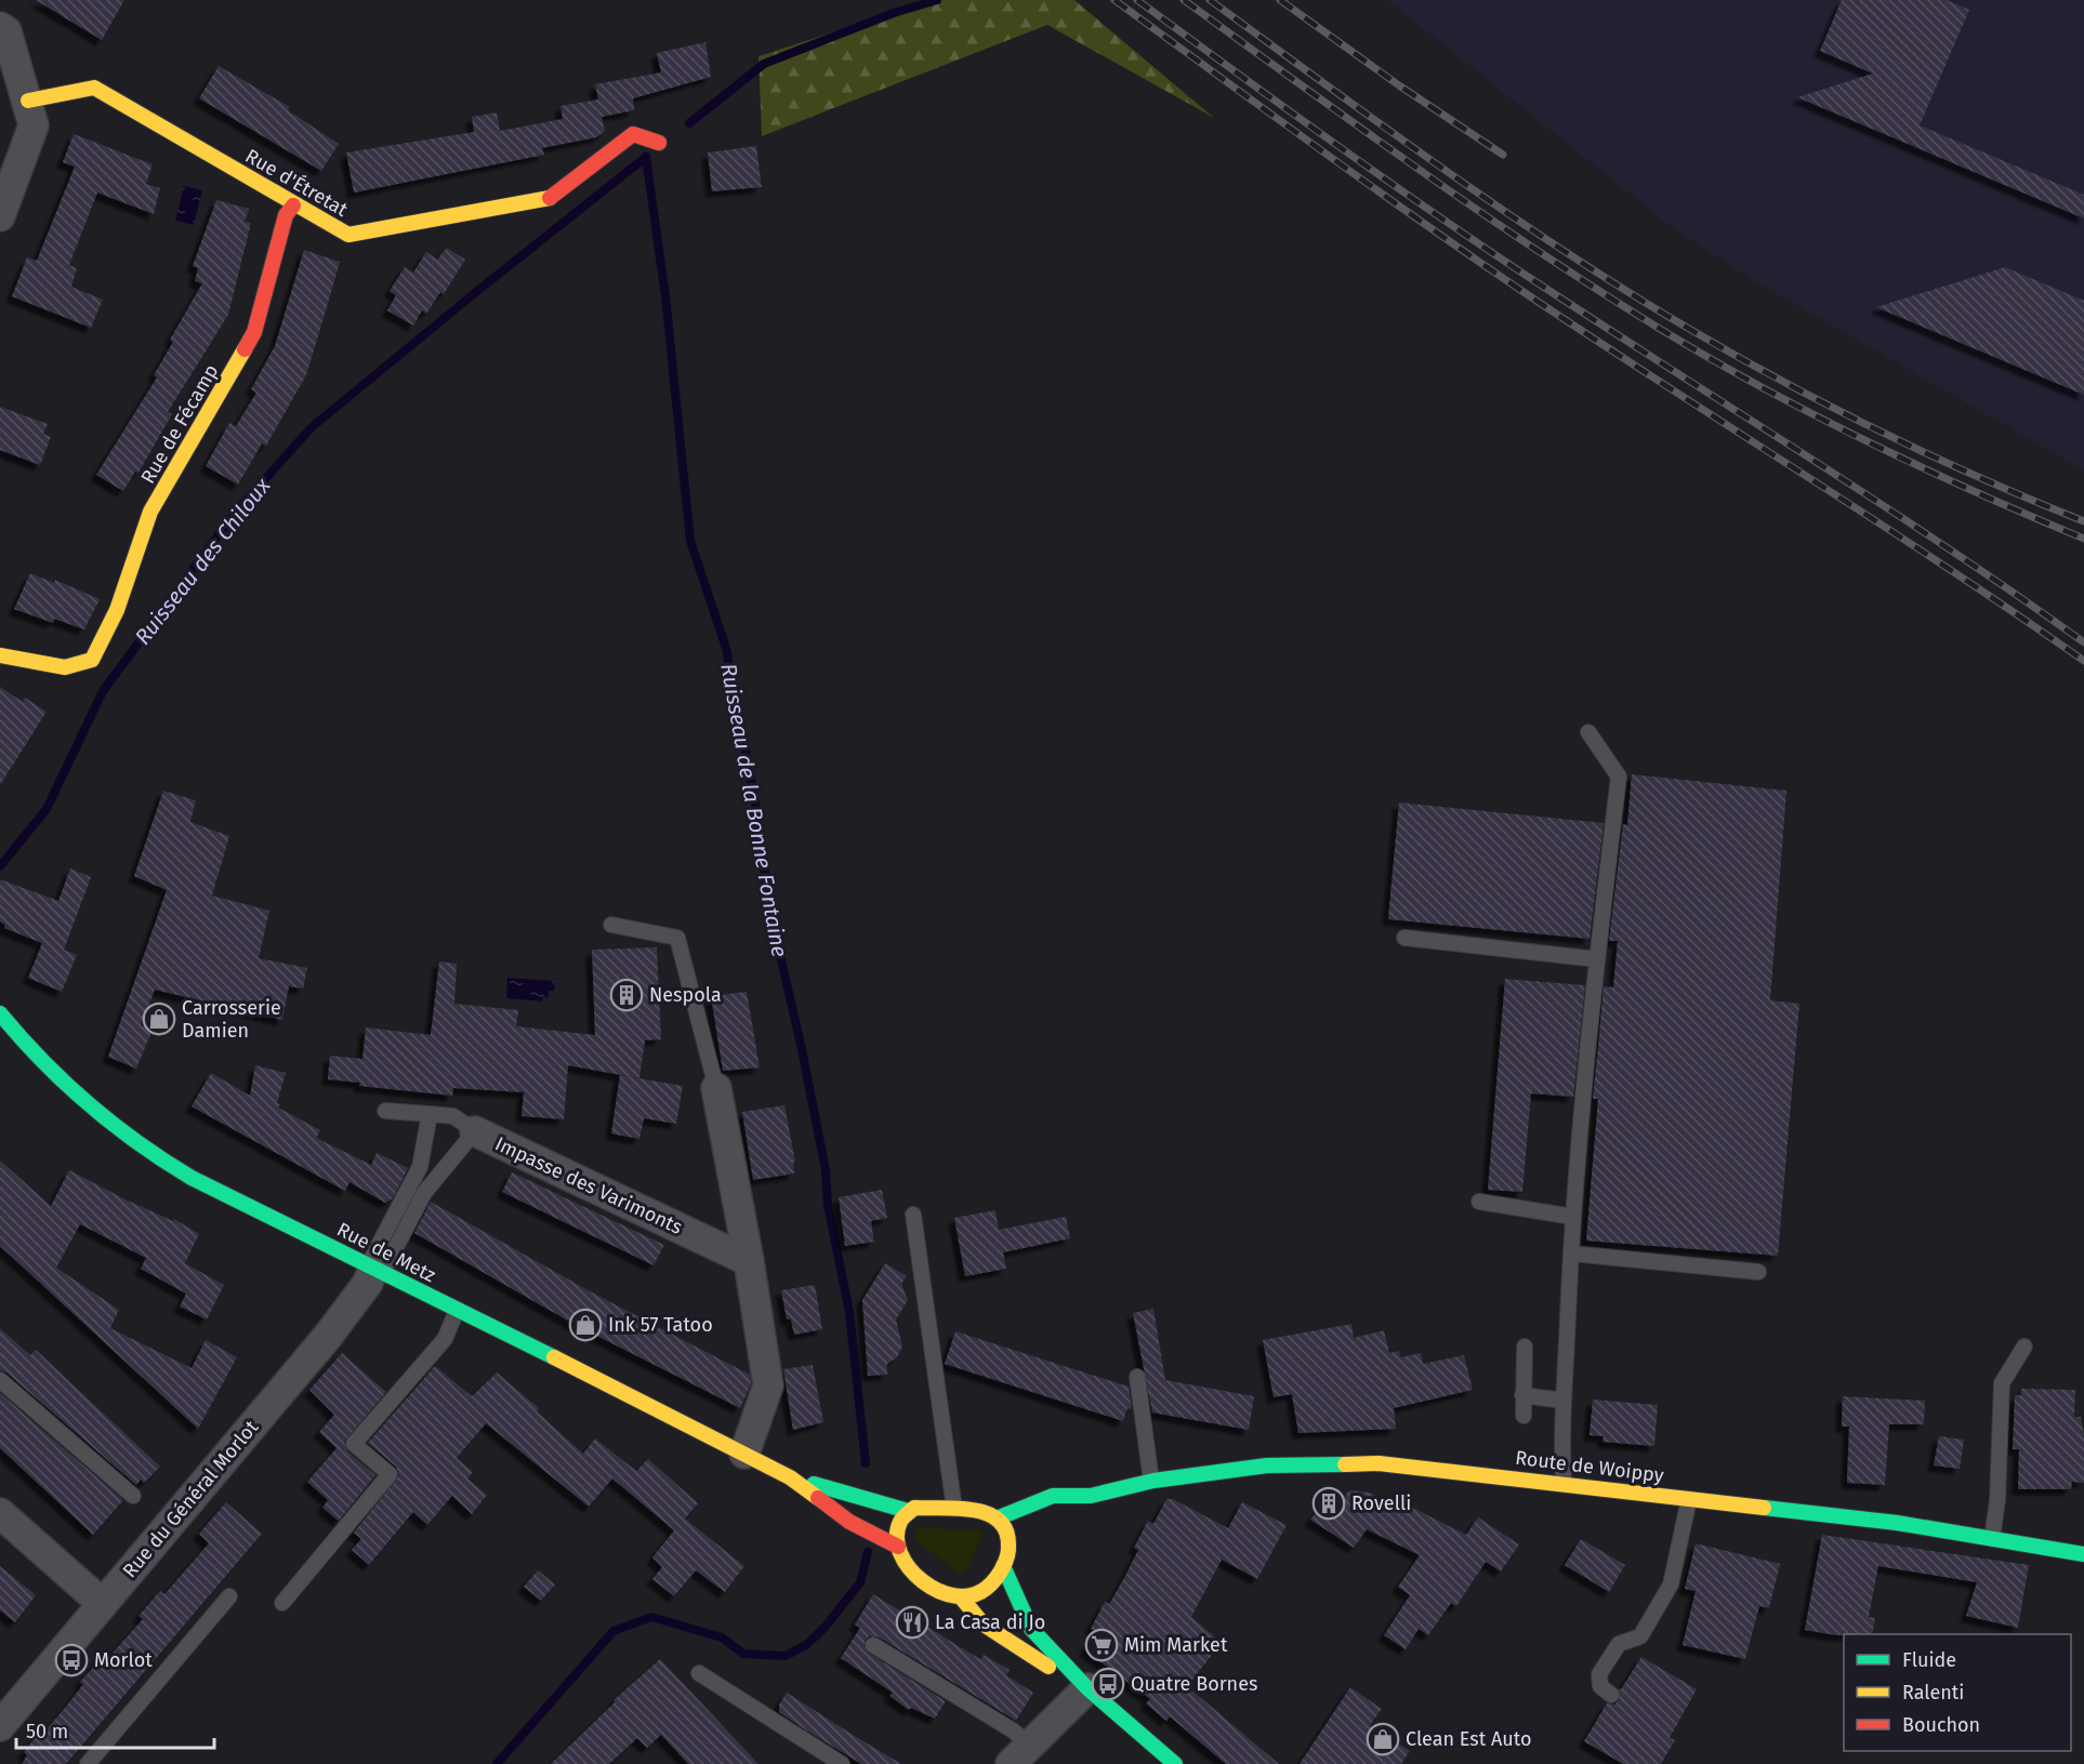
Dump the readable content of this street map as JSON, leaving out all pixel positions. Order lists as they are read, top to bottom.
{
  "streets": {
    "street": [
      "Rue d'Étretat",
      "Rue de Fécamp",
      "Impasse des Varimonts",
      "Rue de Metz",
      "Route de Woippy",
      "Rue du Général Morlot"
    ]
  },
  "crossings": [
    ["Rue d'Étretat", "Rue de Fécamp"],
    ["Impasse des Varimonts", "Rue de Metz"],
    ["Impasse des Varimonts", "Rue du Général Morlot"],
    ["Rue de Metz", "Route de Woippy"],
    ["Rue de Metz", "Rue du Général Morlot"]
  ],
  "water": ["Ruisseau des Chiloux", "Ruisseau de la Bonne Fontaine"],
  "places": {
    "building": ["Nespola", "Rovelli"],
    "shop": ["Carrosserie Damien", "Ink 57 Tatoo", "Clean Est Auto"],
    "restaurant": ["La Casa di Jo"],
    "supermarket": ["Mim Market"],
    "bus stop": ["Morlot", "Quatre Bornes"]
  },
  "legend": ["Fluide", "Ralenti", "Bouchon"],
  "scale_bar": "50 m"
}
